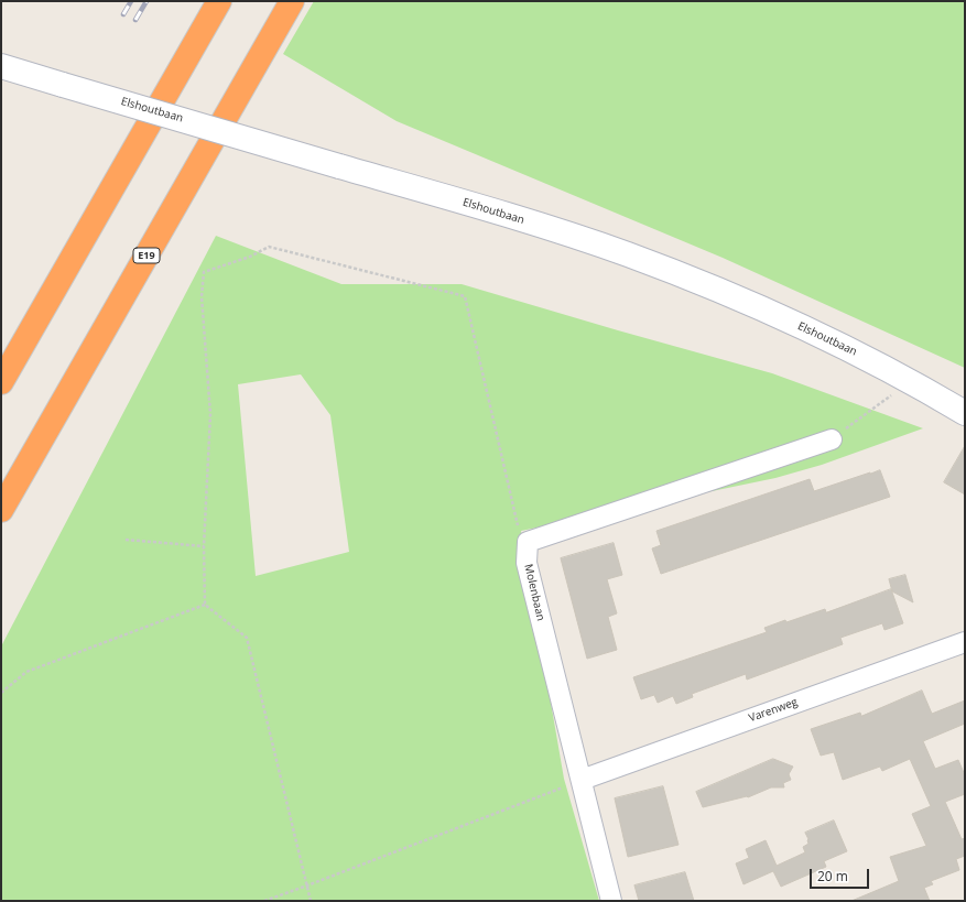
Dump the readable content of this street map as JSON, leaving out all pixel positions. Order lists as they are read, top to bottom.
{
  "streets": {
    "highway": ["E19"],
    "main road": ["Elshoutbaan"],
    "street": ["Molenbaan", "Varenweg"]
  },
  "crossings": [
    ["Molenbaan", "Varenweg"]
  ],
  "scale_bar": "20 m"
}
